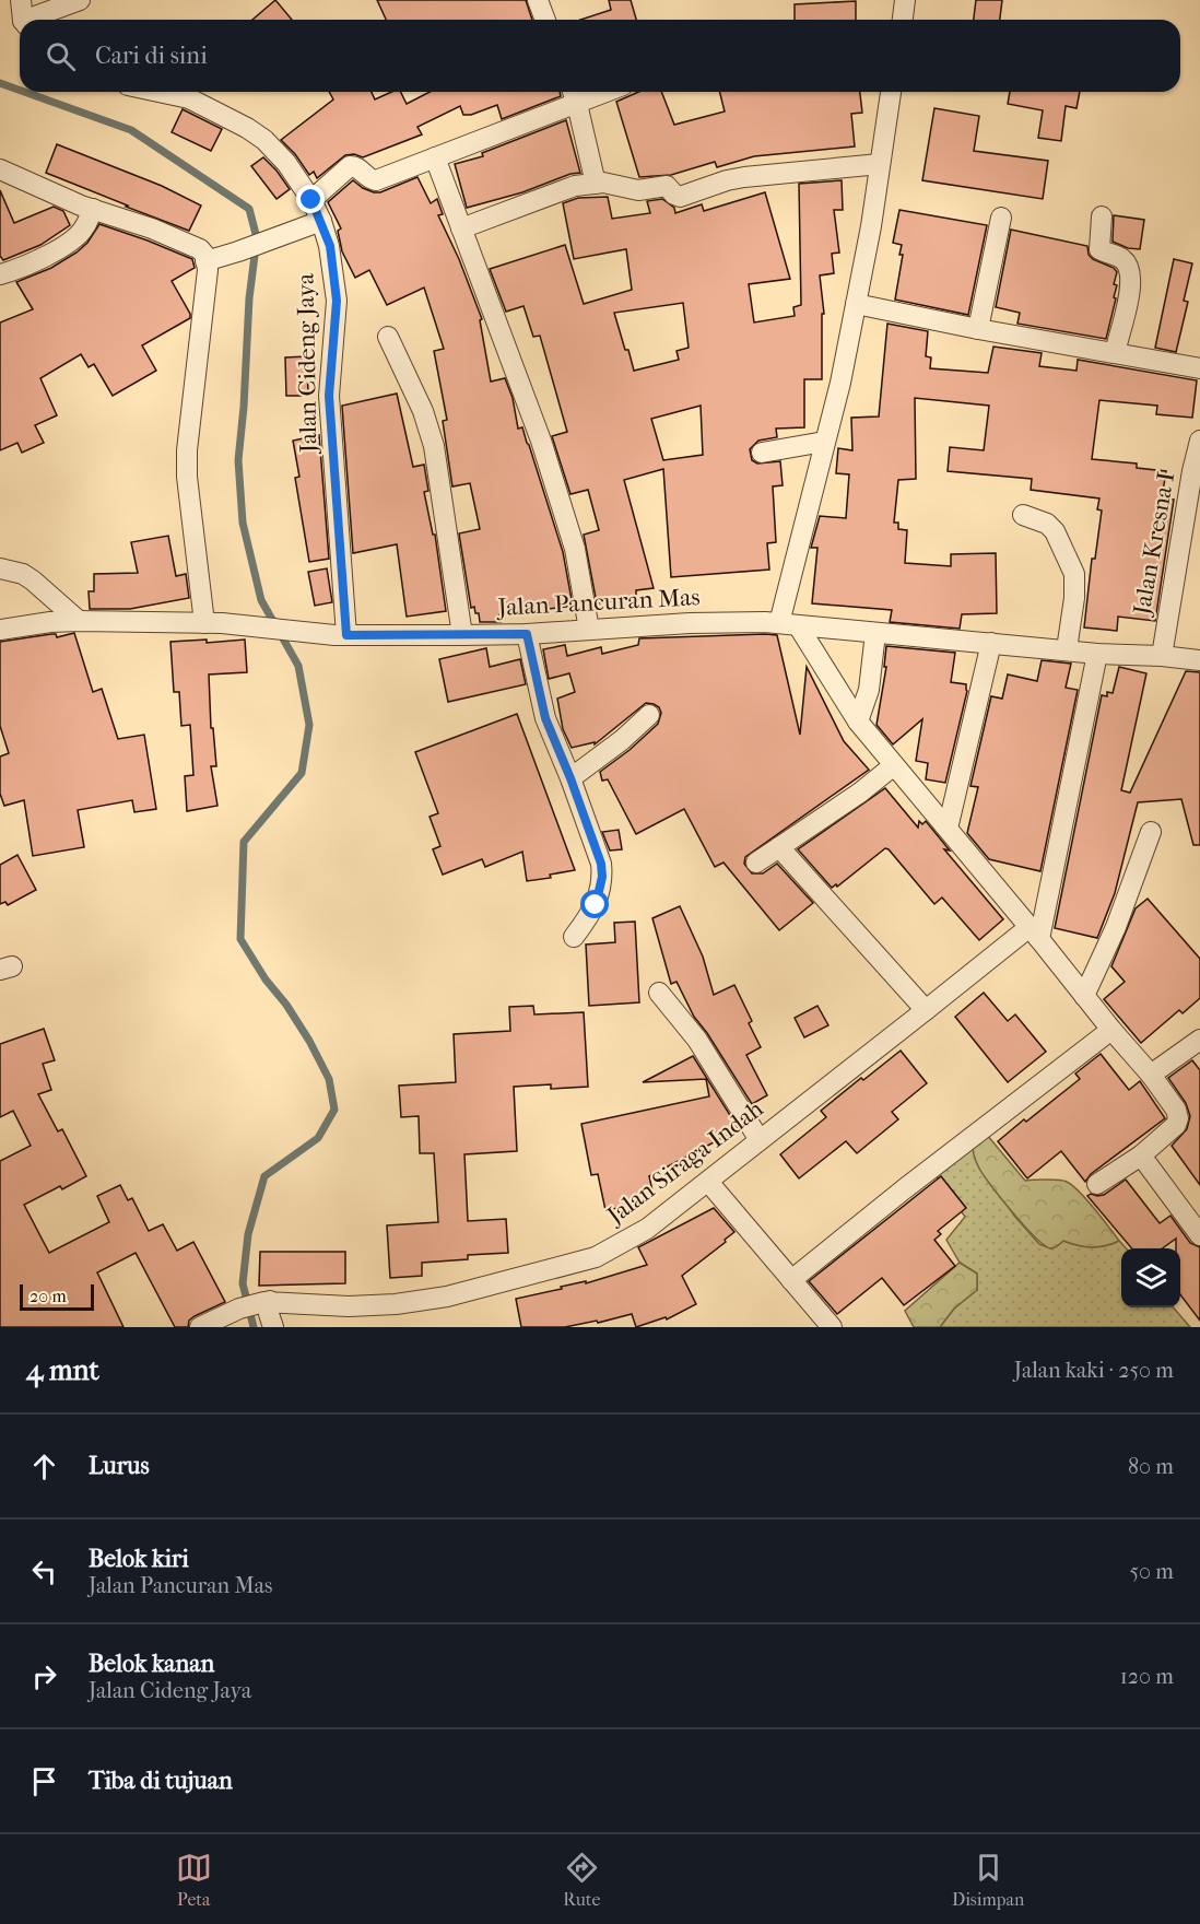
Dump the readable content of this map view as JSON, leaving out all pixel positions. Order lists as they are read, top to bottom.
{
  "streets": {
    "street": [
      "Jalan Cideng Jaya",
      "Jalan Kresna I",
      "Jalan Pancuran Mas",
      "Jalan Siraga Indah"
    ]
  },
  "crossings": [
    ["Jalan Cideng Jaya", "Jalan Pancuran Mas"],
    ["Jalan Kresna I", "Jalan Pancuran Mas"]
  ],
  "scale_bar": "20 m",
  "page": {
    "search": "Cari di sini",
    "scale": "20 m",
    "heading": ["4 mnt", "Jalan kaki · 250 m"],
    "list": [
      ["Lurus", "80 m"],
      ["Belok kiri", "Jalan Pancuran Mas", "50 m"],
      ["Belok kanan", "Jalan Cideng Jaya", "120 m"],
      "Tiba di tujuan"
    ],
    "nav": ["Peta", "Rute", "Disimpan"]
  }
}
